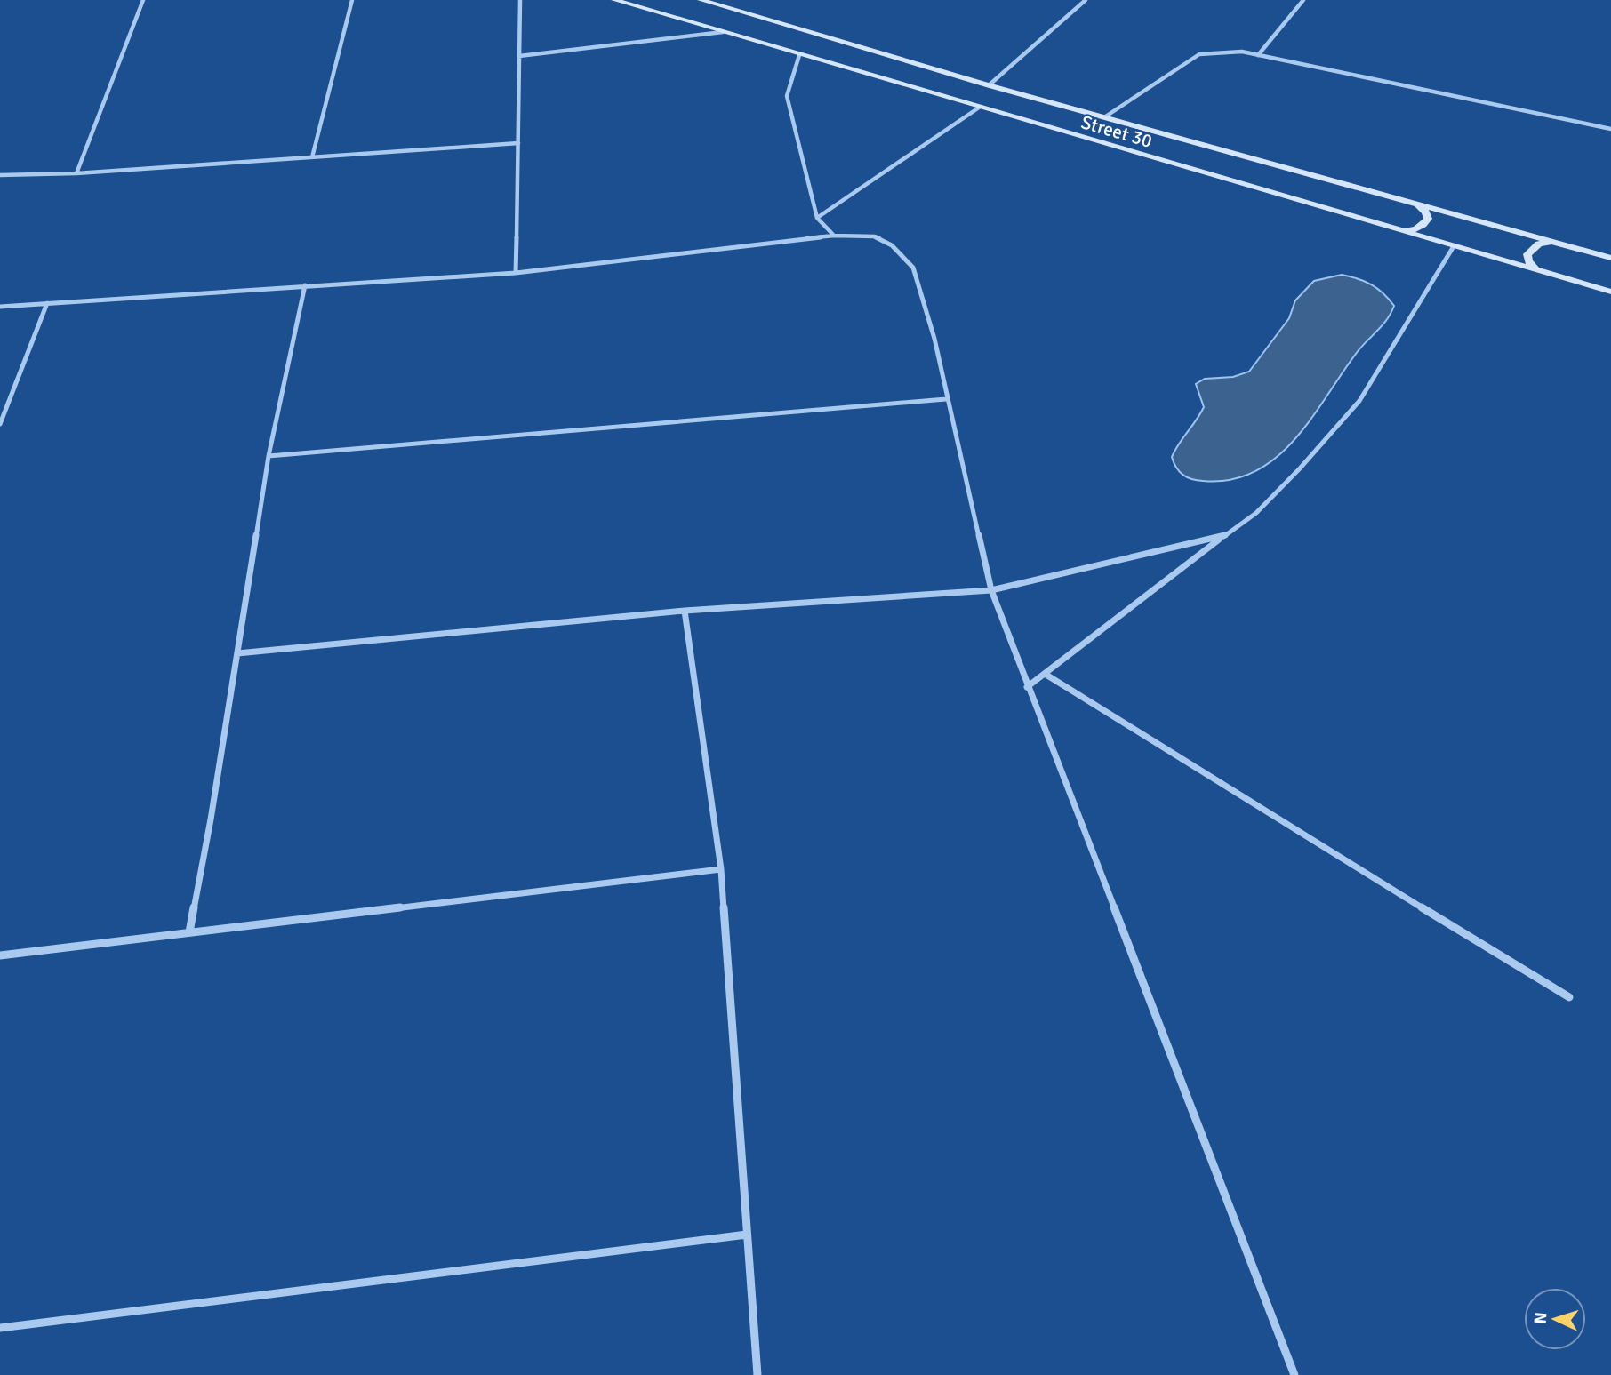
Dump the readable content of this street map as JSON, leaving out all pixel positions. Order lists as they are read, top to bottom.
{
  "streets": {
    "street": ["Street 30"]
  },
  "north": "left"
}
